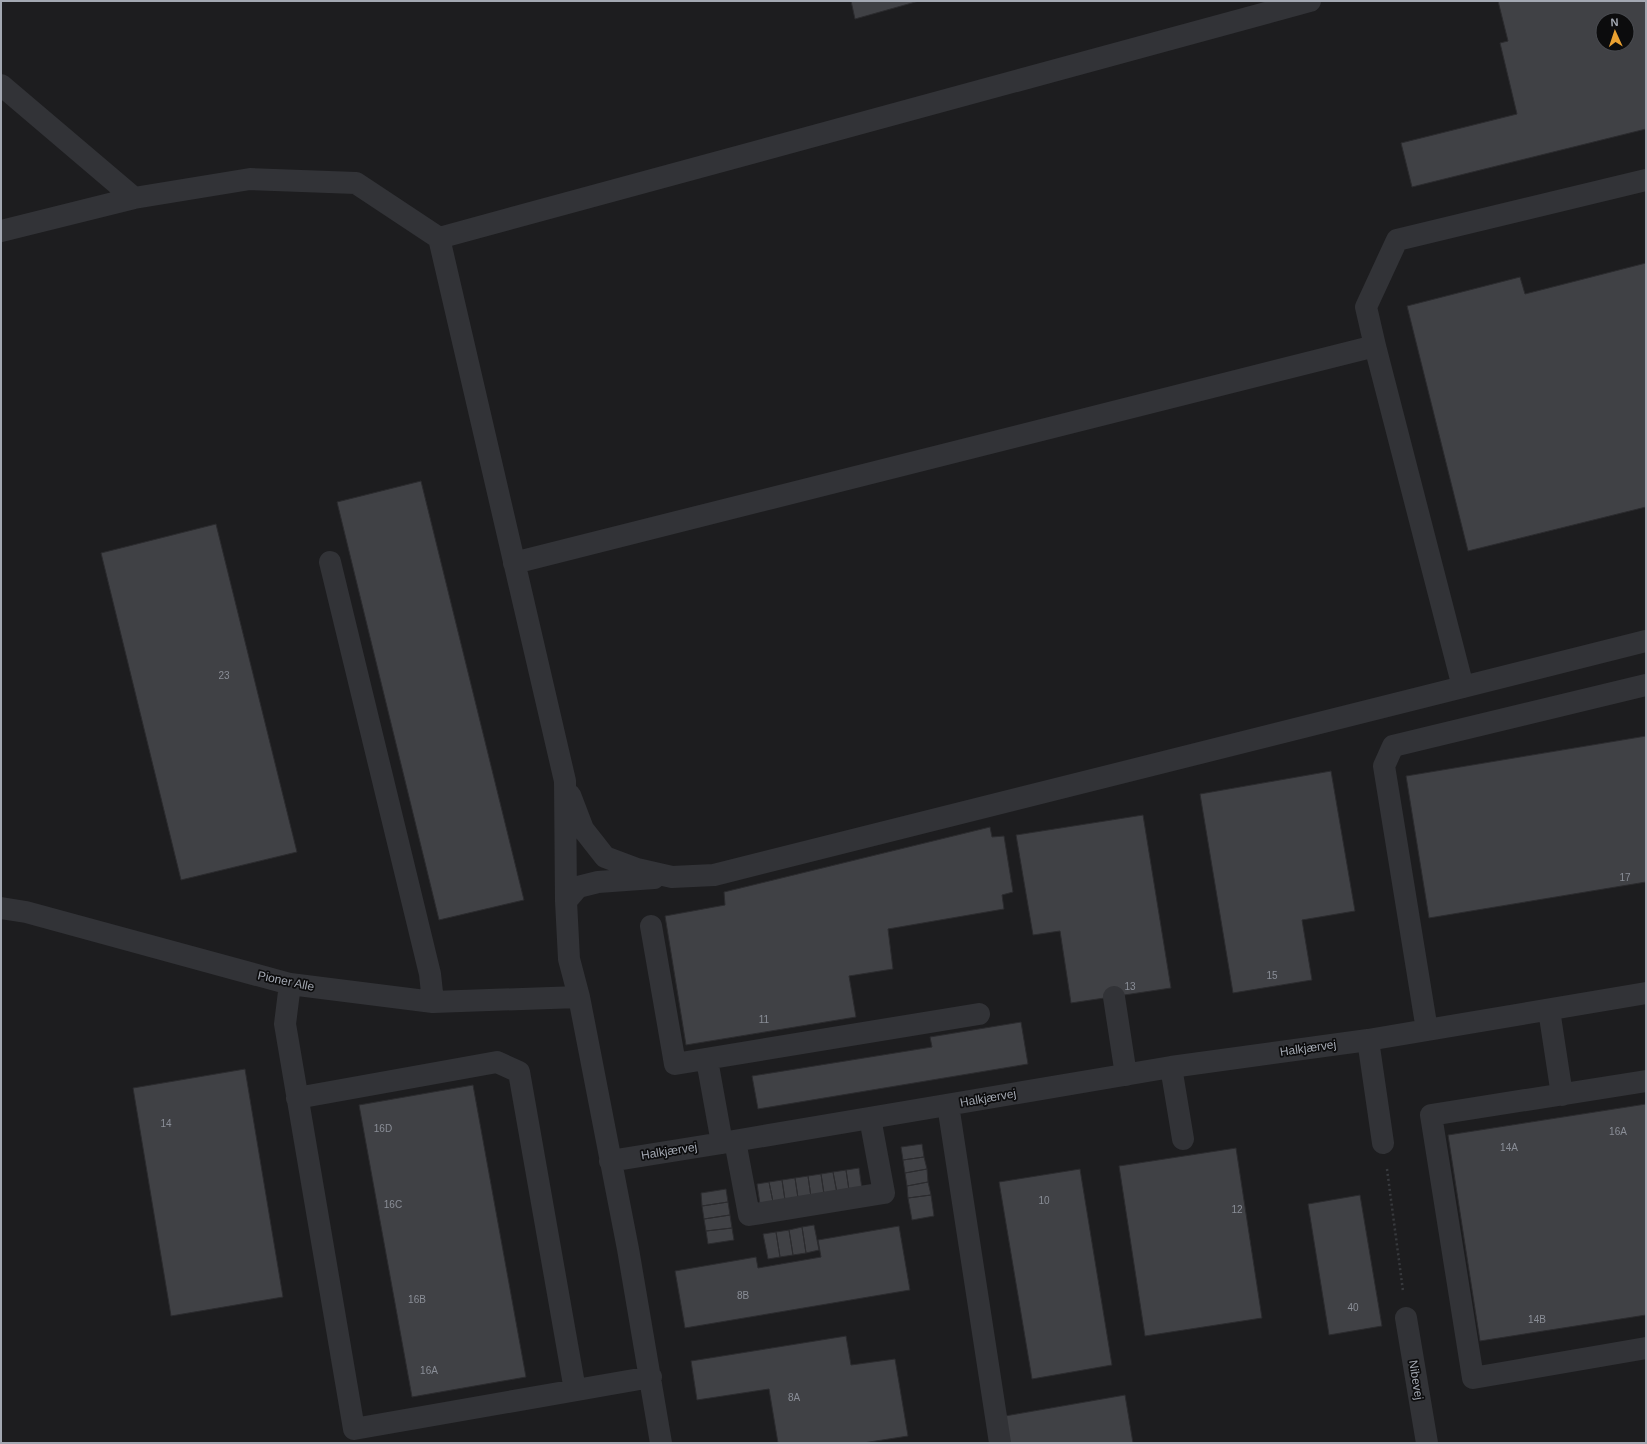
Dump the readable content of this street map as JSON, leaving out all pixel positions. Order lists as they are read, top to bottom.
{
  "streets": {
    "street": ["Pioner Alle", "Halkjærvej", "Nibevej"]
  },
  "house_numbers": [
    "23",
    "17",
    "15",
    "13",
    "11",
    "14",
    "16D",
    "16A",
    "14A",
    "10",
    "16C",
    "12",
    "8B",
    "16B",
    "40",
    "14B",
    "16A",
    "8A"
  ],
  "north": "top"
}
